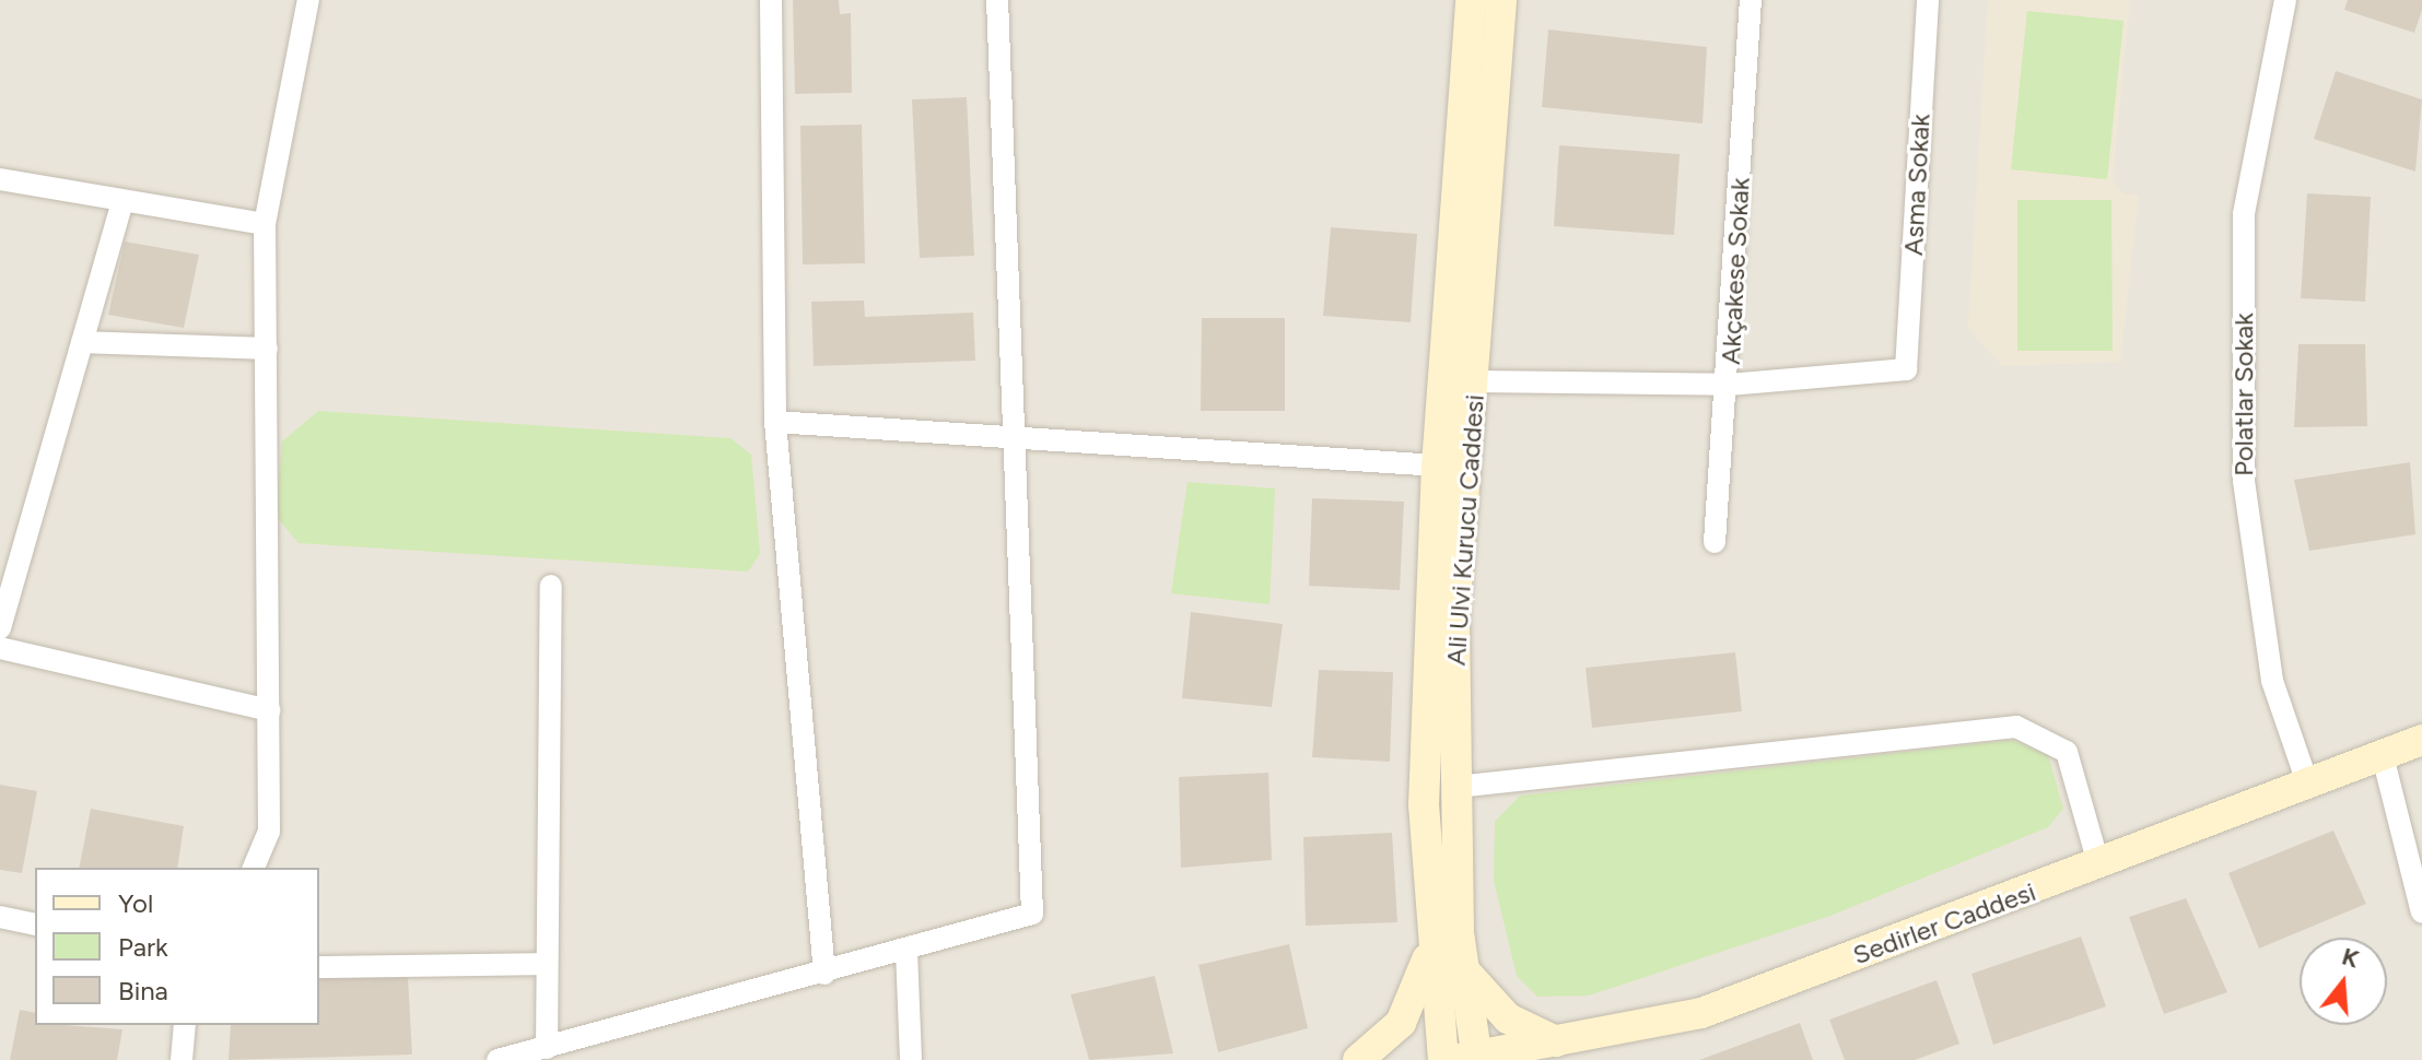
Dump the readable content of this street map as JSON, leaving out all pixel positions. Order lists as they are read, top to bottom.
{
  "streets": {
    "main road": ["Ali Ulvi Kurucu Caddesi", "Sedirler Caddesi"],
    "street": ["Asma Sokak", "Akçakese Sokak", "Polatlar Sokak"]
  },
  "crossings": [
    ["Asma Sokak", "Akçakese Sokak"],
    ["Polatlar Sokak", "Sedirler Caddesi"],
    ["Ali Ulvi Kurucu Caddesi", "Sedirler Caddesi"]
  ],
  "legend": ["Yol", "Park", "Bina"],
  "north": "top"
}
